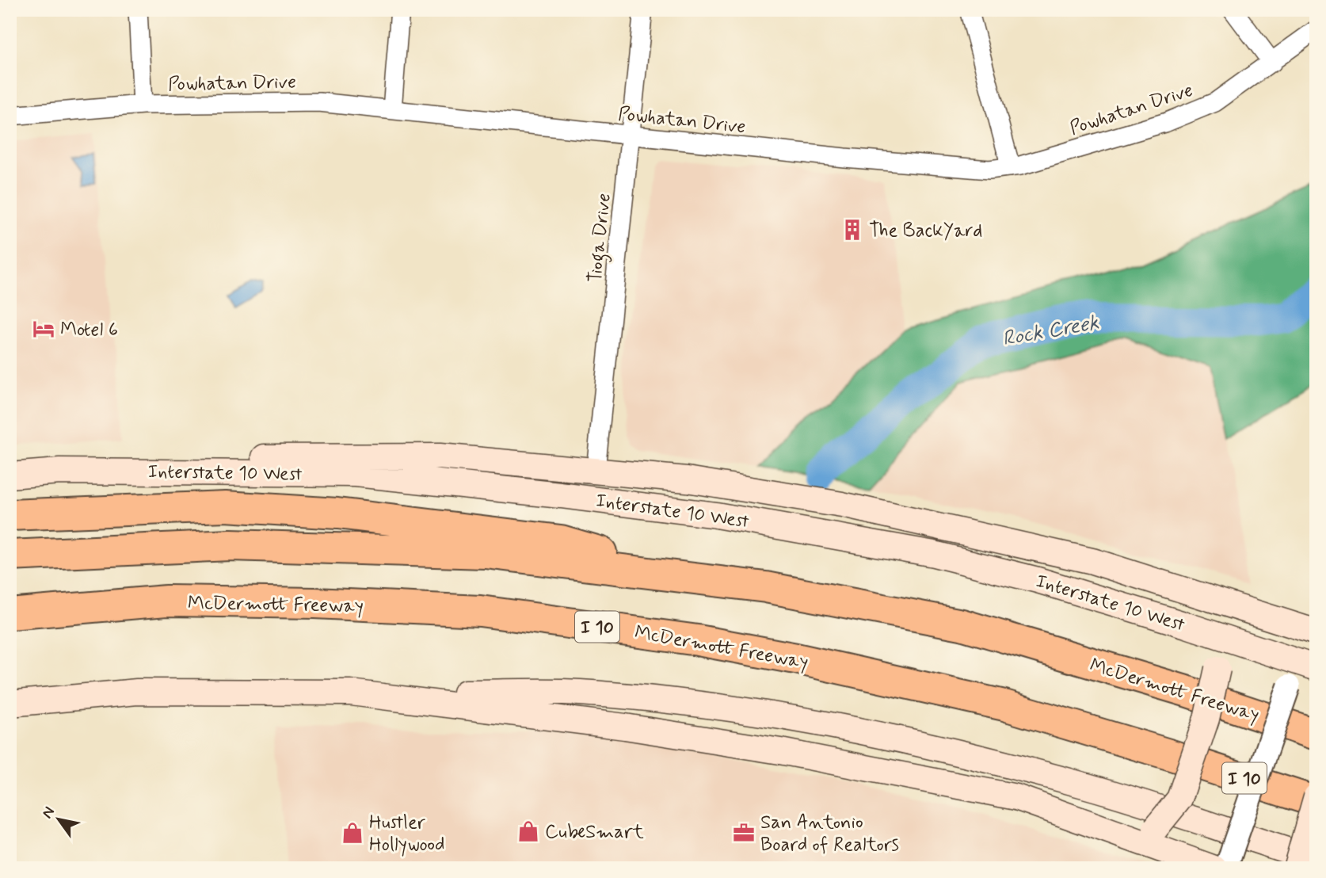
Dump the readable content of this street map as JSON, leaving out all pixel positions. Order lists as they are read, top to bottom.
{
  "streets": {
    "highway": ["McDermott Freeway", "I 10"],
    "main road": ["Interstate 10 West"],
    "street": ["Powhatan Drive", "Tioga Drive"]
  },
  "crossings": [
    ["Powhatan Drive", "Tioga Drive"]
  ],
  "water": ["Rock Creek"],
  "places": {
    "building": ["The BackYard"],
    "hotel": ["Motel 6"],
    "shop": ["CubeSmart", "Hustler Hollywood"],
    "office": ["San Antonio Board of Realtors"]
  },
  "north": "top left"
}
